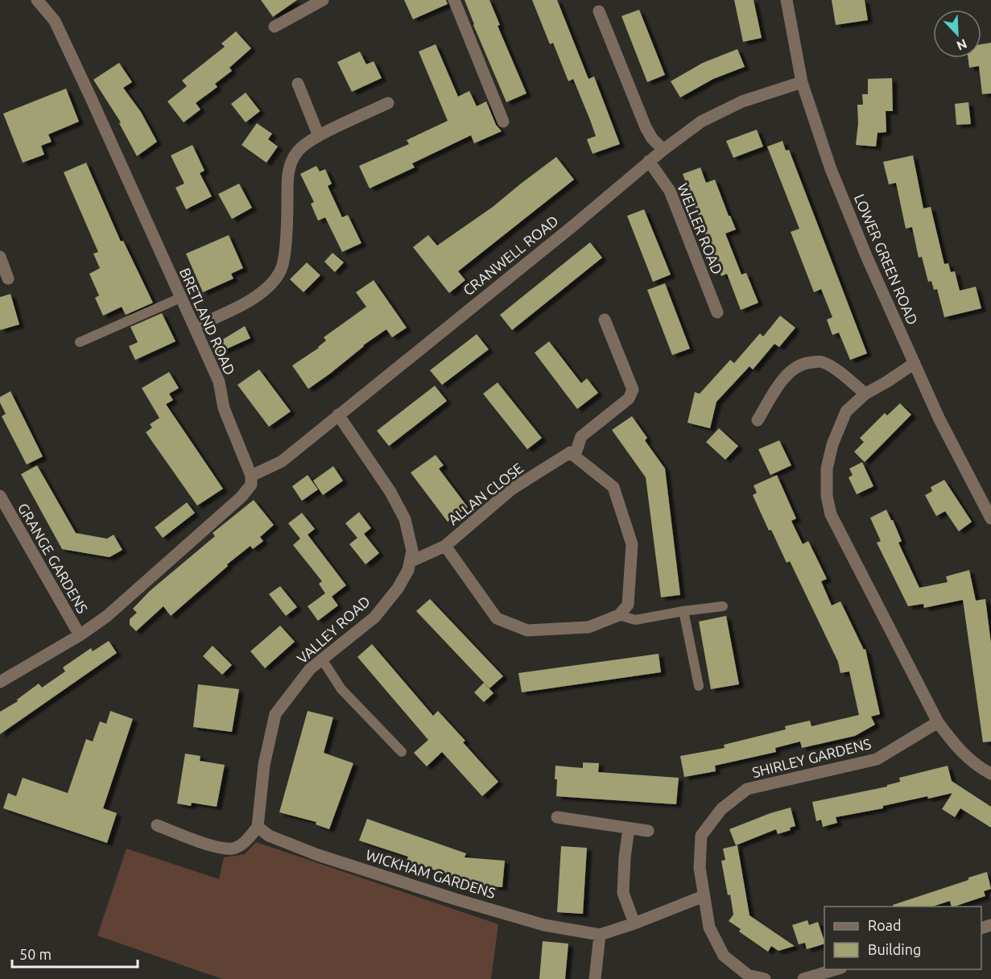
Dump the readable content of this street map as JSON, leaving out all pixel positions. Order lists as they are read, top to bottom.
{
  "streets": {
    "street": [
      "WELLER ROAD",
      "CRANWELL ROAD",
      "LOWER GREEN ROAD",
      "BRETLAND ROAD",
      "ALLAN CLOSE",
      "GRANGE GARDENS",
      "VALLEY ROAD",
      "SHIRLEY GARDENS",
      "WICKHAM GARDENS"
    ]
  },
  "crossings": [
    ["WELLER ROAD", "CRANWELL ROAD"],
    ["CRANWELL ROAD", "LOWER GREEN ROAD"],
    ["CRANWELL ROAD", "BRETLAND ROAD"],
    ["CRANWELL ROAD", "VALLEY ROAD"],
    ["ALLAN CLOSE", "VALLEY ROAD"],
    ["VALLEY ROAD", "WICKHAM GARDENS"]
  ],
  "legend": ["Road", "Building"],
  "scale_bar": "50 m",
  "north": "bottom right"
}
